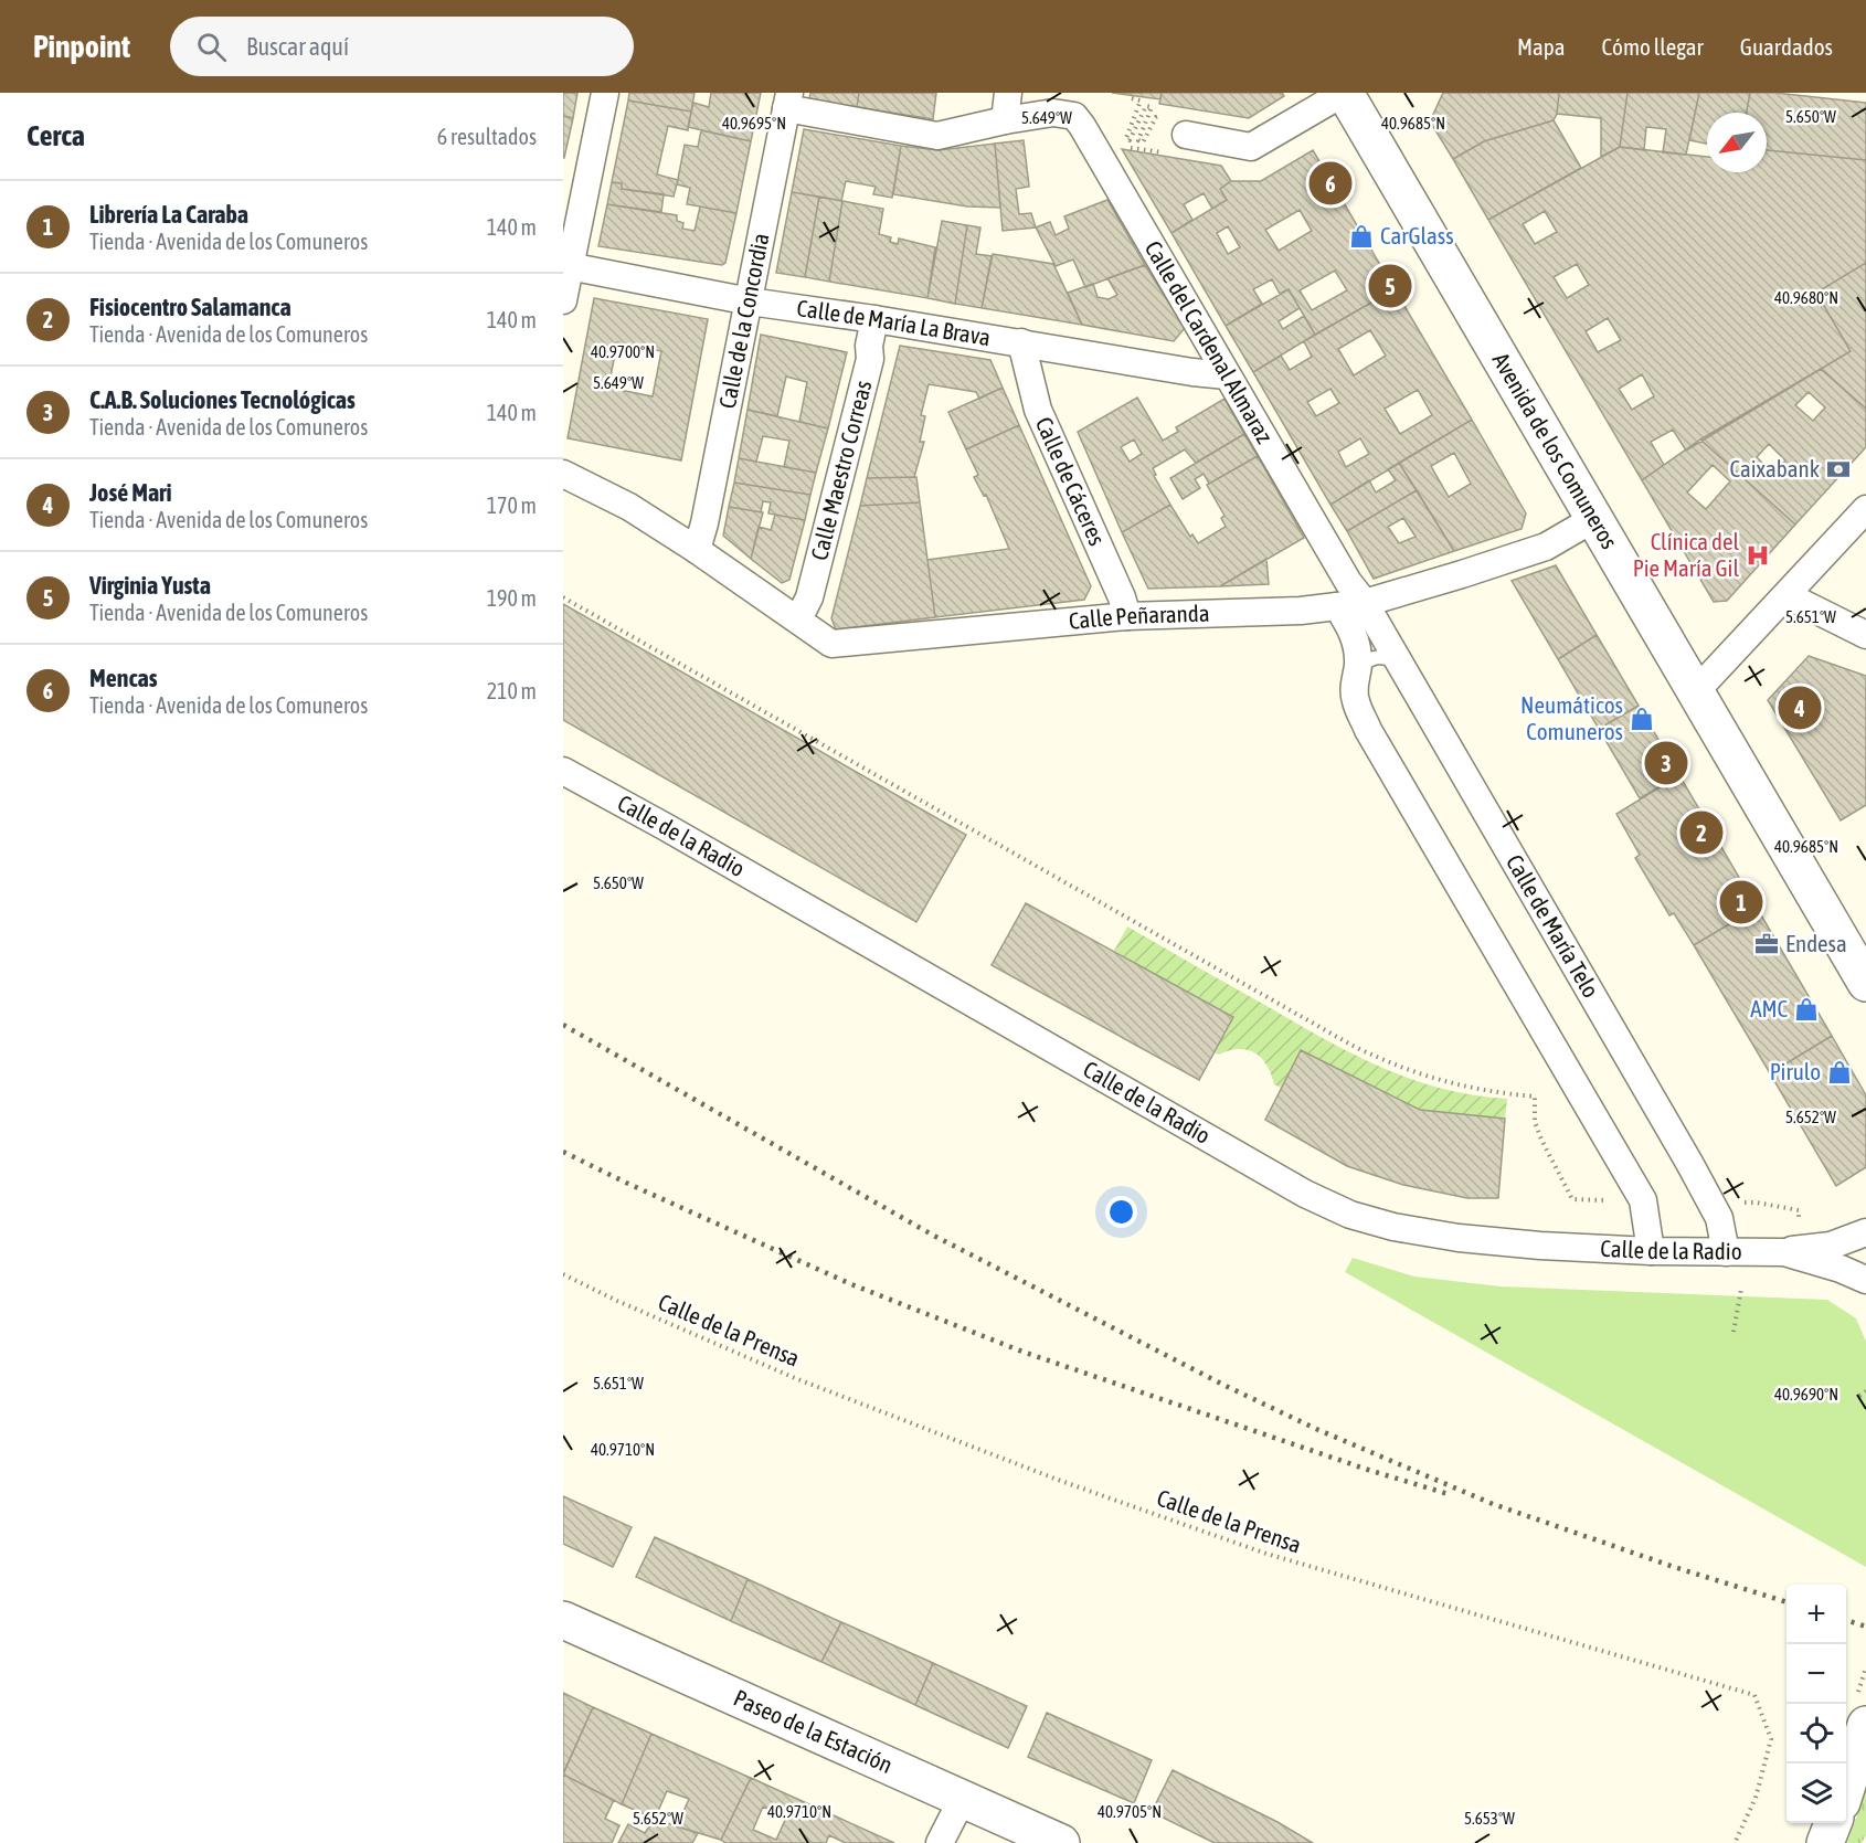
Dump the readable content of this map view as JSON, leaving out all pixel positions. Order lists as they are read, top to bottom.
{
  "streets": {
    "main road": ["Avenida de los Comuneros", "Paseo de la Estación"],
    "street": [
      "Calle de la Concordia",
      "Calle de María La Brava",
      "Calle del Cardenal Almaraz",
      "Calle Maestro Correas",
      "Calle de Cáceres",
      "Calle Peñaranda",
      "Calle de la Radio",
      "Calle de María Telo"
    ],
    "path": ["Calle de la Prensa"]
  },
  "crossings": [
    ["Calle de la Concordia", "Calle de María La Brava"],
    ["Calle de la Concordia", "Calle Peñaranda"],
    ["Calle de María La Brava", "Calle del Cardenal Almaraz"],
    ["Calle de María La Brava", "Calle Maestro Correas"],
    ["Calle de María La Brava", "Calle de Cáceres"],
    ["Calle del Cardenal Almaraz", "Calle Peñaranda"],
    ["Calle del Cardenal Almaraz", "Calle de María Telo"],
    ["Avenida de los Comuneros", "Calle Peñaranda"],
    ["Calle Maestro Correas", "Calle Peñaranda"],
    ["Calle de Cáceres", "Calle Peñaranda"],
    ["Calle Peñaranda", "Calle de María Telo"],
    ["Calle de la Radio", "Calle de María Telo"]
  ],
  "places": {
    "shop": [
      "CarGlass",
      "Neumáticos Comuneros",
      "AMC",
      "Pirulo"
    ],
    "bank": ["Caixabank"],
    "hospital": ["Clínica del Pie María Gil"],
    "office": ["Endesa"]
  },
  "north": "bottom left",
  "page": {
    "header": "Pinpoint",
    "search": "Buscar aquí",
    "nav": ["Mapa", "Cómo llegar", "Guardados"],
    "heading": ["Cerca", "6 resultados"],
    "pins": [
      "6",
      "5",
      "4",
      "3",
      "2",
      "1"
    ],
    "list": [
      {
        "mark": "1",
        "name": "Librería La Caraba",
        "note": "Tienda · Avenida de los Comuneros",
        "value": "140 m"
      },
      {
        "mark": "2",
        "name": "Fisiocentro Salamanca",
        "note": "Tienda · Avenida de los Comuneros",
        "value": "140 m"
      },
      {
        "mark": "3",
        "name": "C.A.B. Soluciones Tecnológicas",
        "note": "Tienda · Avenida de los Comuneros",
        "value": "140 m"
      },
      {
        "mark": "4",
        "name": "José Mari",
        "note": "Tienda · Avenida de los Comuneros",
        "value": "170 m"
      },
      {
        "mark": "5",
        "name": "Virginia Yusta",
        "note": "Tienda · Avenida de los Comuneros",
        "value": "190 m"
      },
      {
        "mark": "6",
        "name": "Mencas",
        "note": "Tienda · Avenida de los Comuneros",
        "value": "210 m"
      }
    ],
    "map_buttons": ["+", "−"]
  },
  "coordinates": [
    "5.650°W",
    "5.649°W",
    "40.9695°N",
    "40.9685°N",
    "40.9680°N",
    "40.9700°N",
    "5.651°W",
    "5.652°W",
    "40.9690°N",
    "40.9710°N",
    "40.9705°N",
    "5.653°W"
  ]
}
